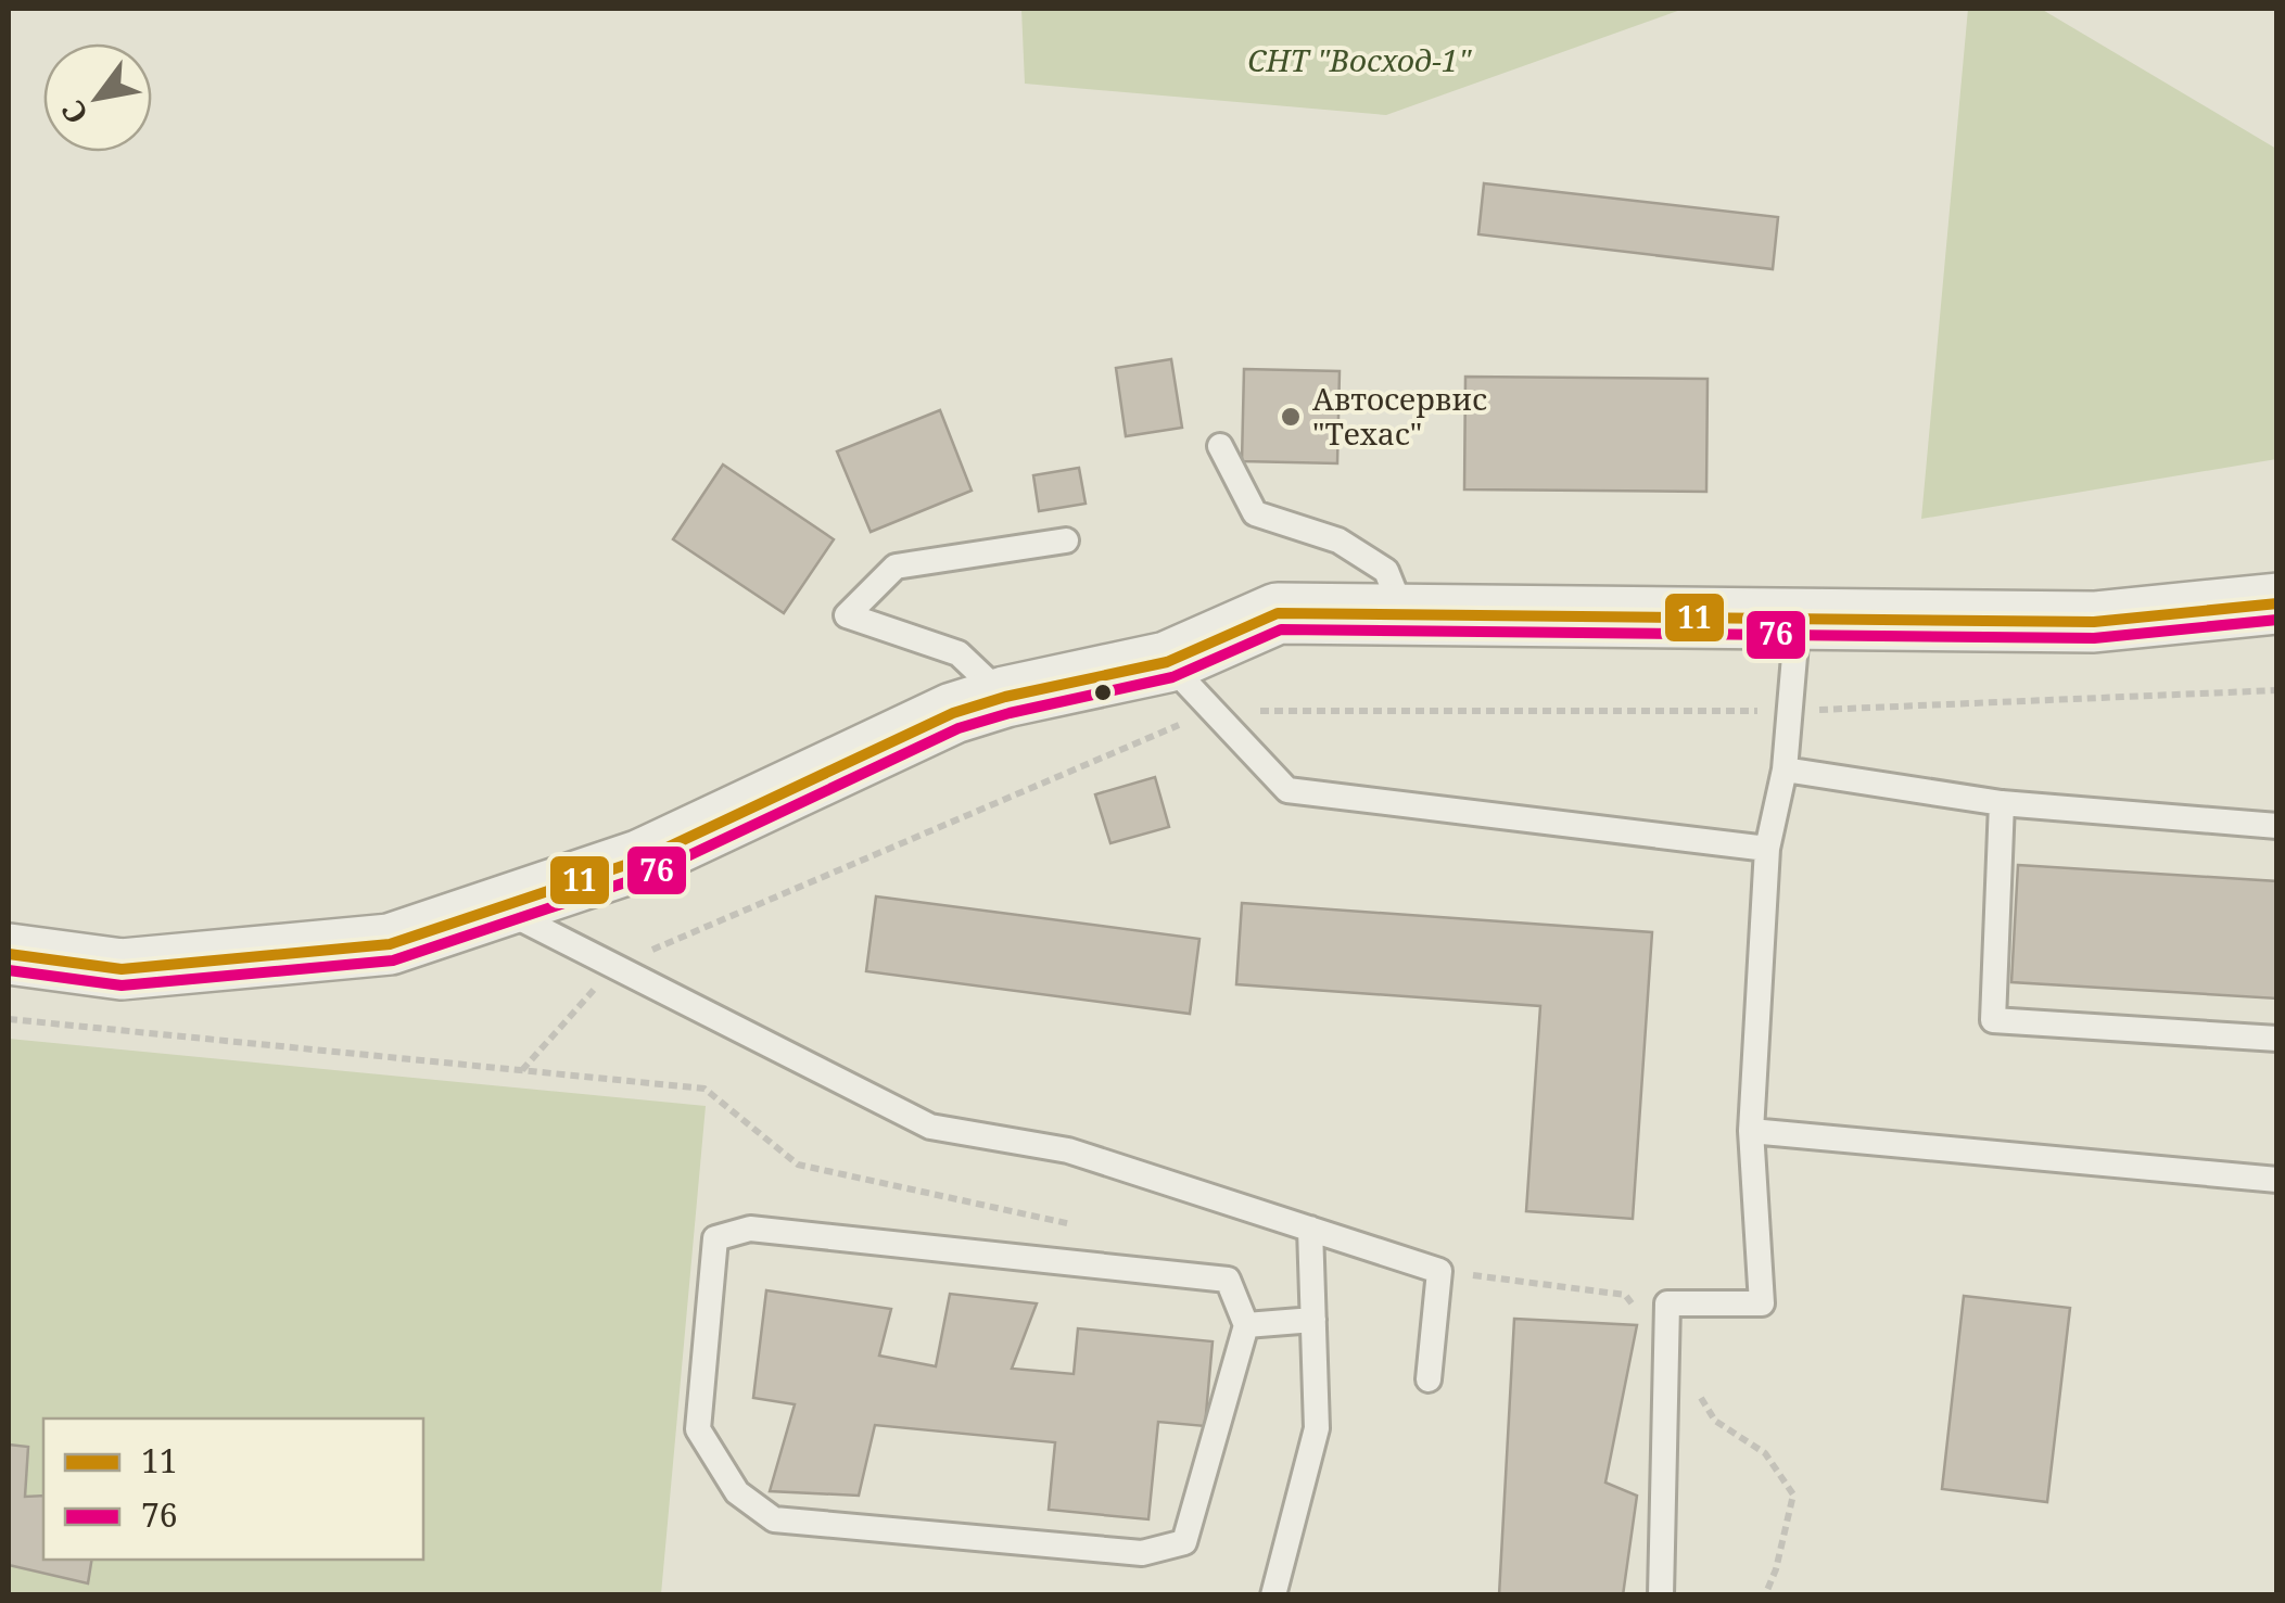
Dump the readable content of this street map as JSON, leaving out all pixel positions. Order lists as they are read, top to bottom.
{
  "parks": ["СНТ \"Восход-1\""],
  "places": ["Автосервис \"Техас\""],
  "lines": ["transit line 11", "transit line 76"],
  "legend": ["11", "76"],
  "north": "bottom left"
}
